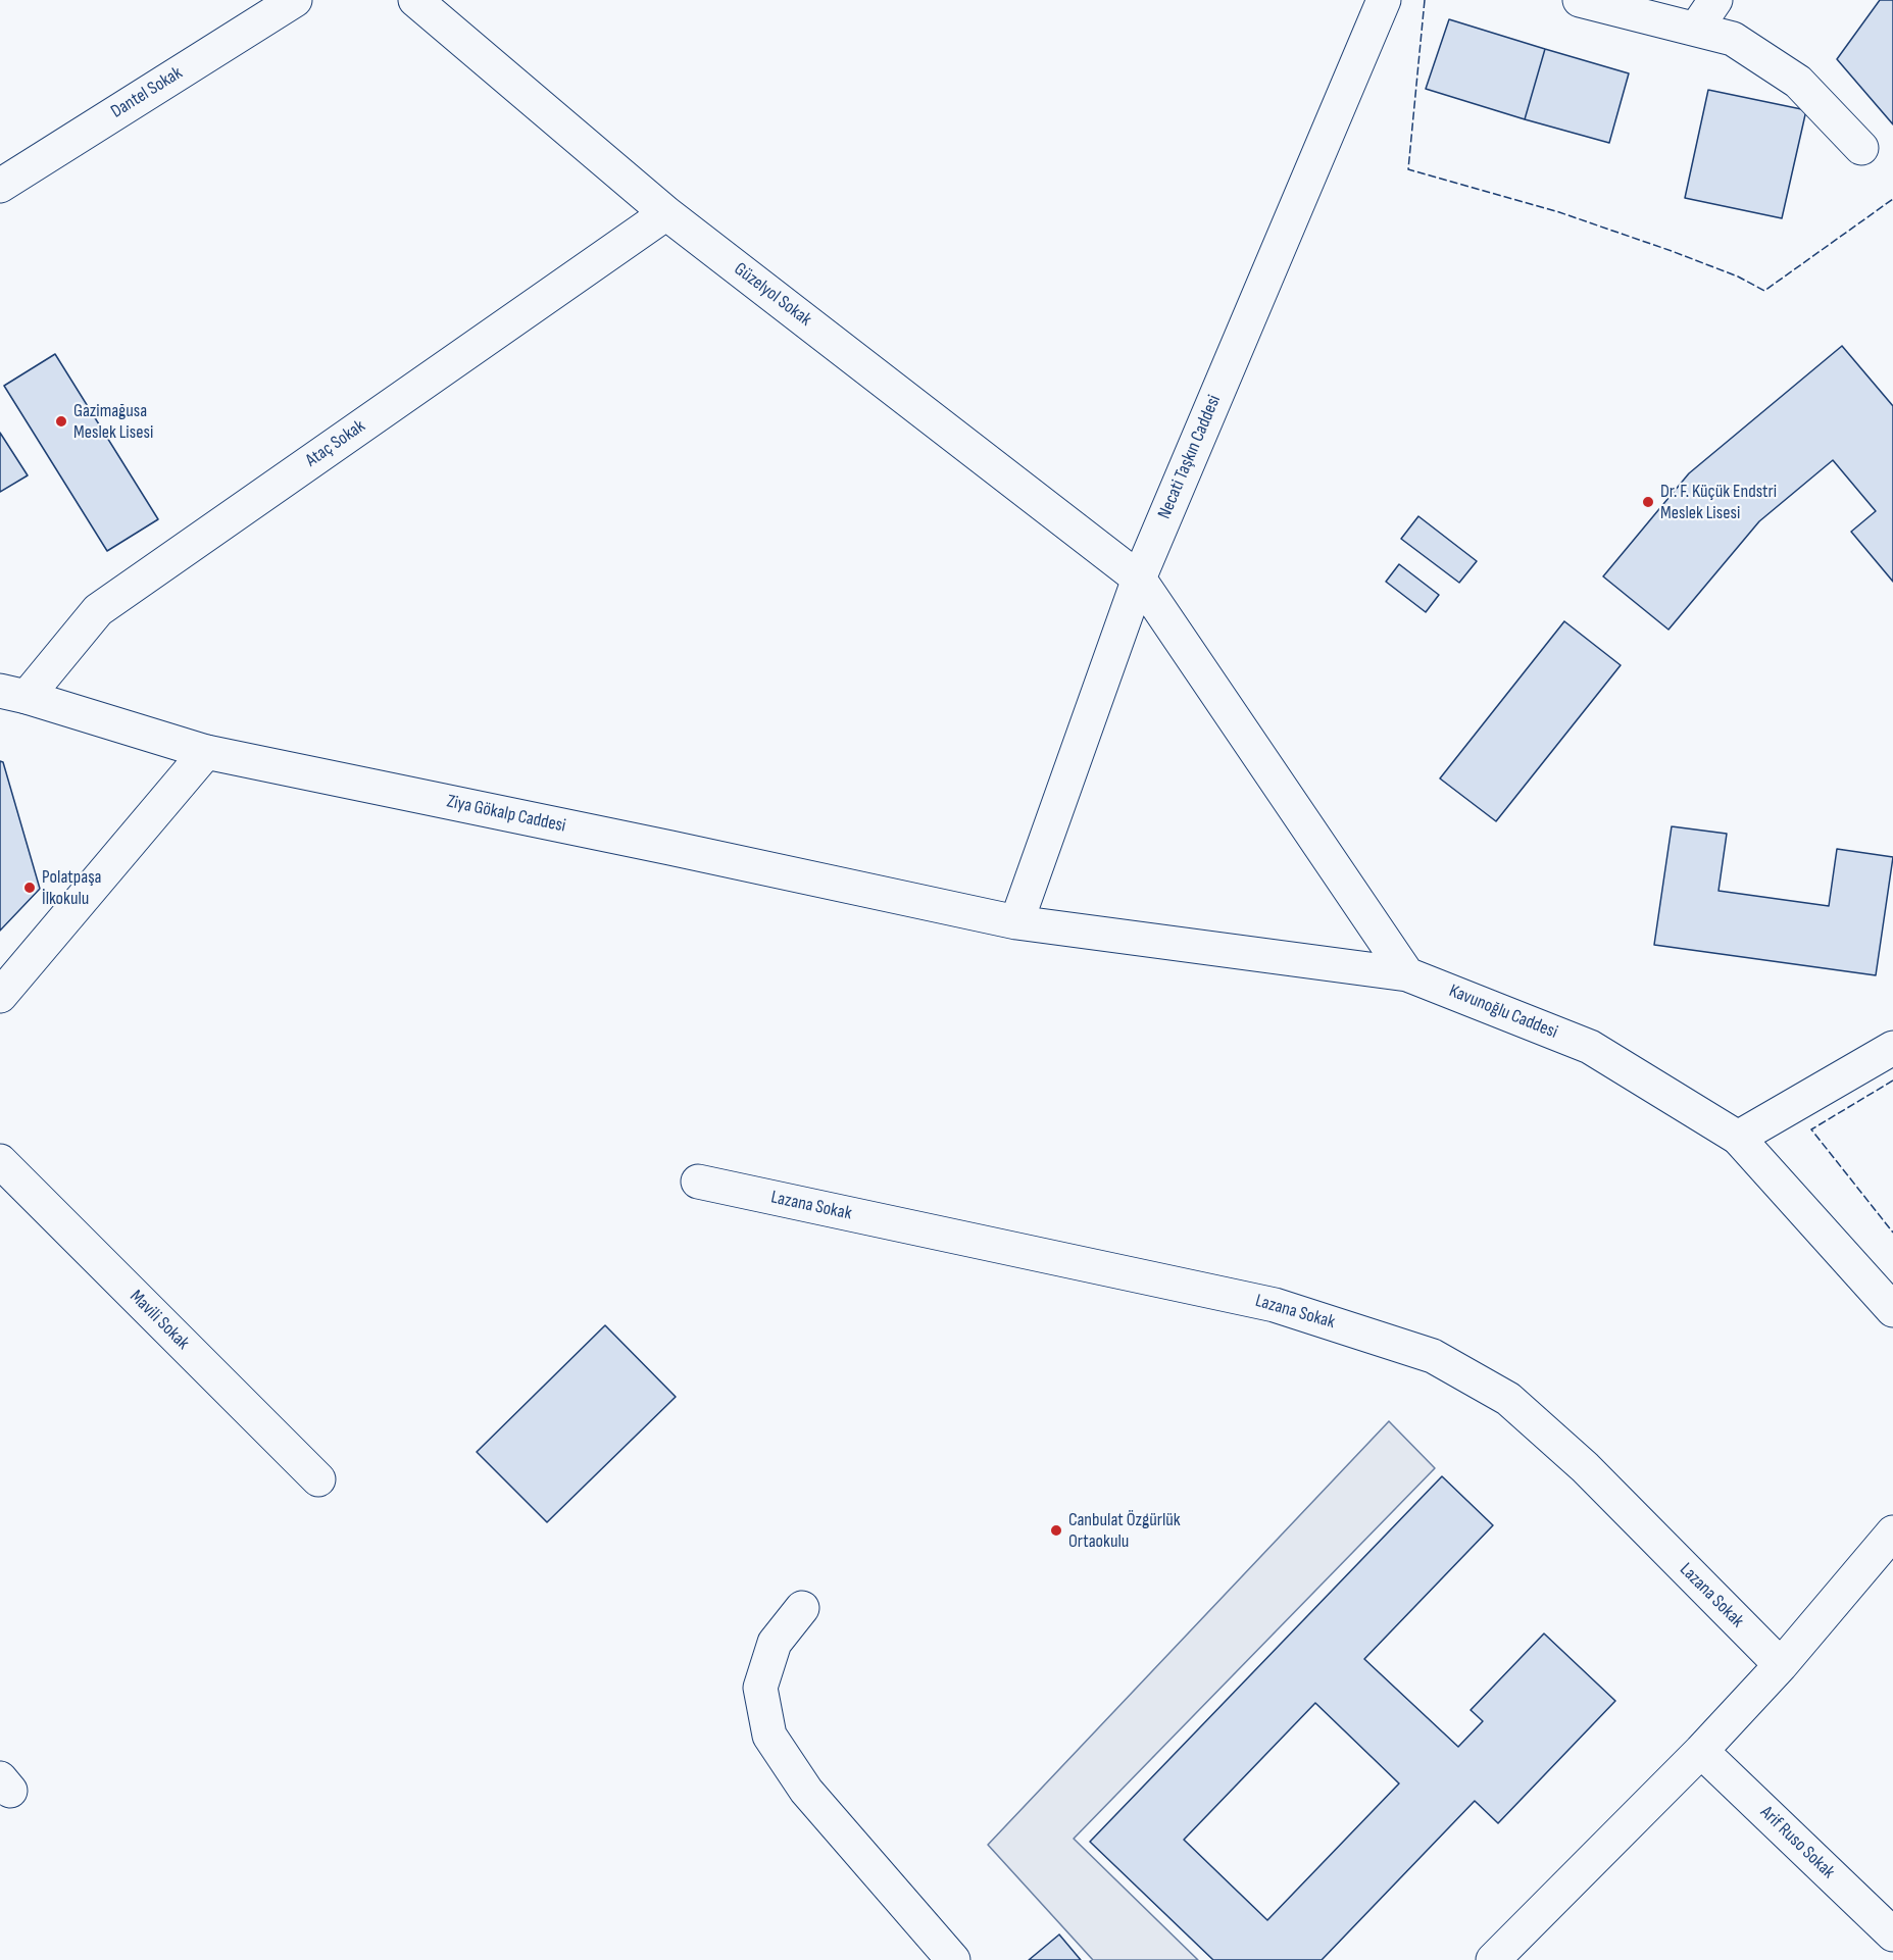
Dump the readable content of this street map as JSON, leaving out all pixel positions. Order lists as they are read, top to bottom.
{
  "streets": {
    "street": [
      "Dantel Sokak",
      "Güzelyol Sokak",
      "Ataç Sokak",
      "Necati Taşkın Caddesi",
      "Ziya Gökalp Caddesi",
      "Kavunoğlu Caddesi",
      "Lazana Sokak",
      "Mavili Sokak",
      "Arif Ruso Sokak"
    ]
  },
  "crossings": [
    ["Güzelyol Sokak", "Ataç Sokak"],
    ["Güzelyol Sokak", "Necati Taşkın Caddesi"],
    ["Güzelyol Sokak", "Kavunoğlu Caddesi"],
    ["Ataç Sokak", "Ziya Gökalp Caddesi"],
    ["Necati Taşkın Caddesi", "Ziya Gökalp Caddesi"],
    ["Necati Taşkın Caddesi", "Kavunoğlu Caddesi"],
    ["Ziya Gökalp Caddesi", "Kavunoğlu Caddesi"]
  ],
  "places": [
    "Gazimağusa Meslek Lisesi",
    "Dr. F. Küçük Endstri Meslek Lisesi",
    "Polatpaşa İlkokulu",
    "Canbulat Özgürlük Ortaokulu"
  ]
}
